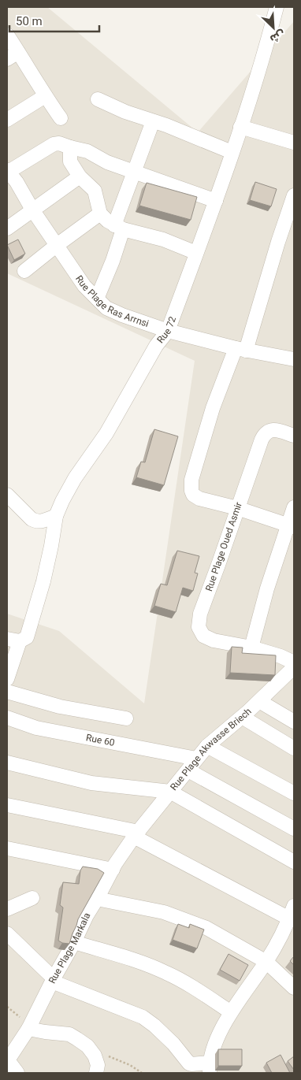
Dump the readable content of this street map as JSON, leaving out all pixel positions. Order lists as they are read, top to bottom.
{
  "streets": {
    "street": [
      "Rue Plage Ras Arrnsi",
      "Rue 72",
      "Rue Plage Oued Asmir",
      "Rue 60",
      "Rue Plage Akwasse Briech",
      "Rue Plage Markala"
    ]
  },
  "crossings": [
    ["Rue Plage Ras Arrnsi", "Rue 72"],
    ["Rue 60", "Rue Plage Akwasse Briech"],
    ["Rue Plage Akwasse Briech", "Rue Plage Markala"]
  ],
  "scale_bar": "50 m",
  "north": "bottom right"
}
